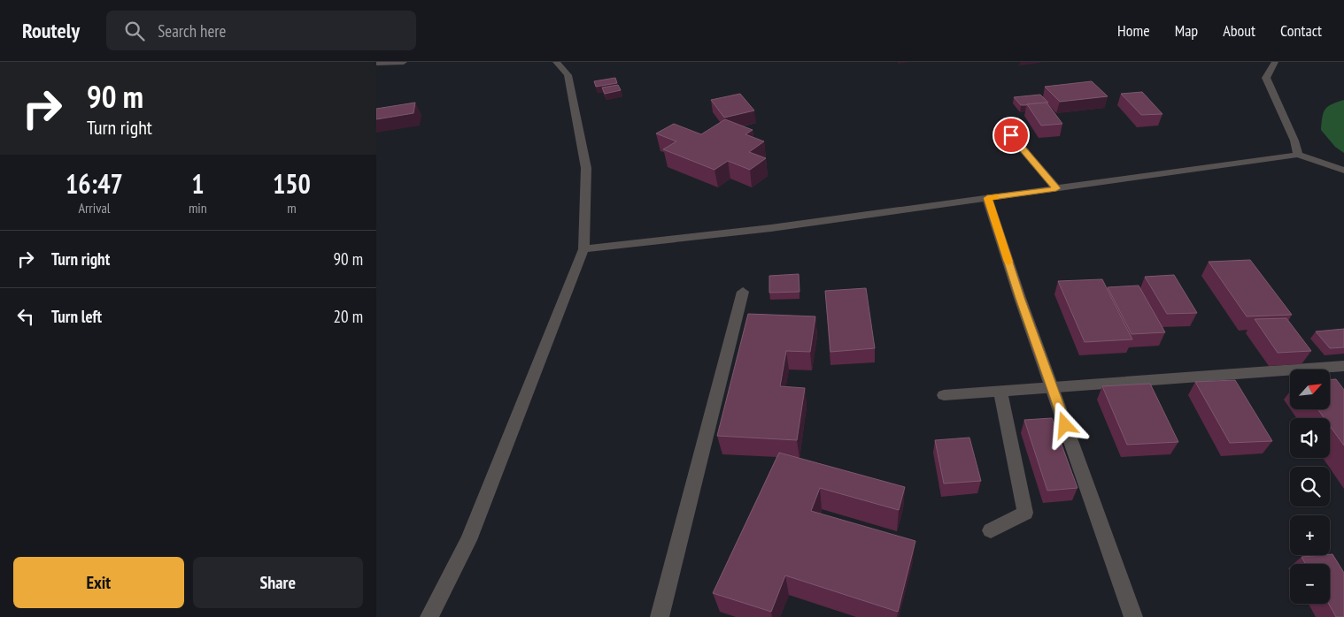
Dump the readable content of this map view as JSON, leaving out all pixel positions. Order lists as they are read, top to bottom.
{
  "north": "top right",
  "page": {
    "header": "Routely",
    "search": "Search here",
    "nav": [
      "Home",
      "Map",
      "About",
      "Contact"
    ],
    "turn": ["90 m", "Turn right"],
    "eta": [
      "16:47",
      "Arrival",
      "1",
      "min",
      "150",
      "m"
    ],
    "list": [
      {
        "name": "Turn right",
        "value": "90 m"
      },
      {
        "name": "Turn left",
        "value": "20 m"
      }
    ],
    "map_buttons": ["+", "−"],
    "buttons": ["Exit", "Share"]
  }
}
